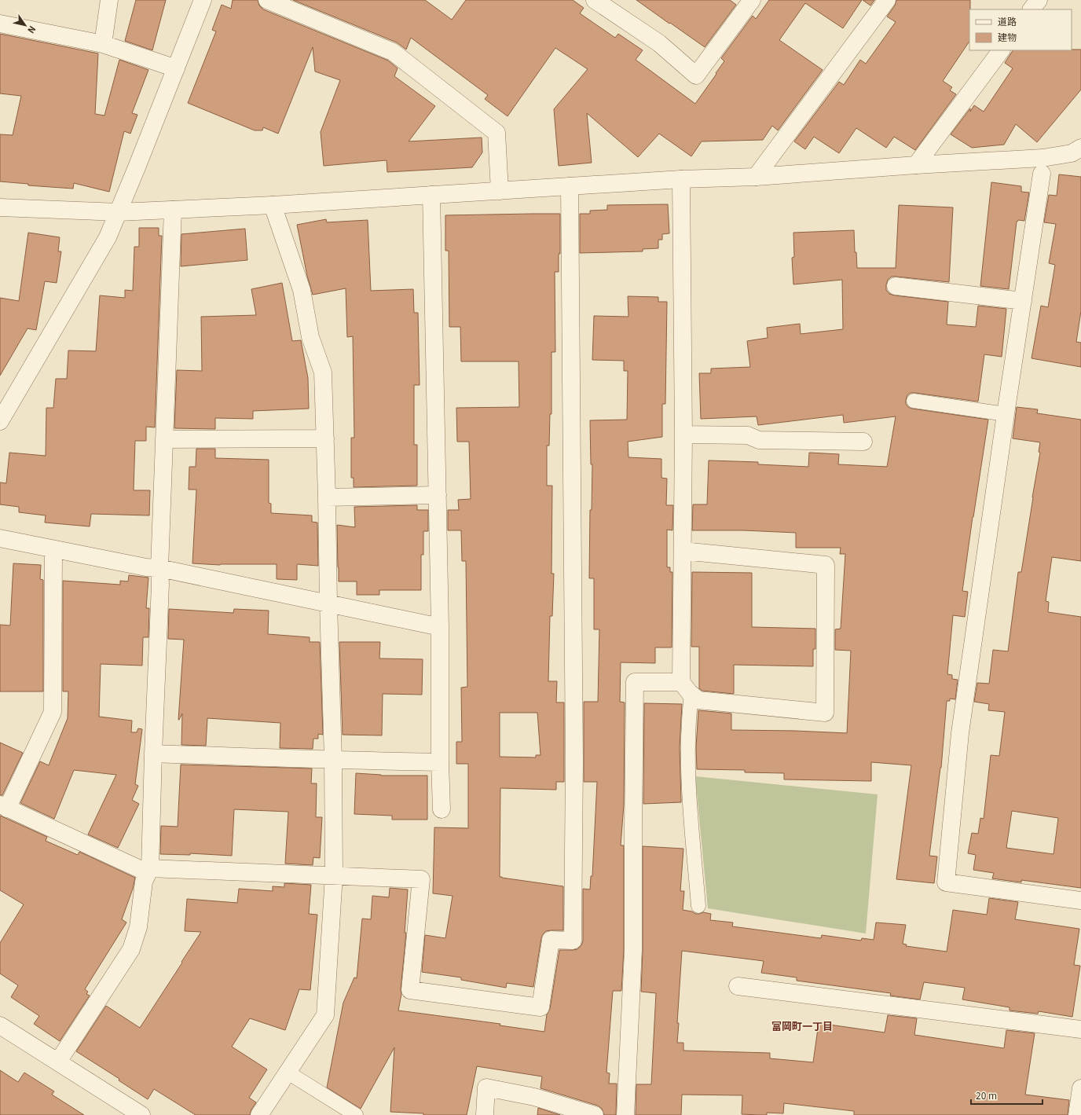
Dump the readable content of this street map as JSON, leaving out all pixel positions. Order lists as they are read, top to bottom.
{
  "districts": ["富岡町一丁目"],
  "legend": ["道路", "建物"],
  "scale_bar": "20 m",
  "north": "bottom right"
}
